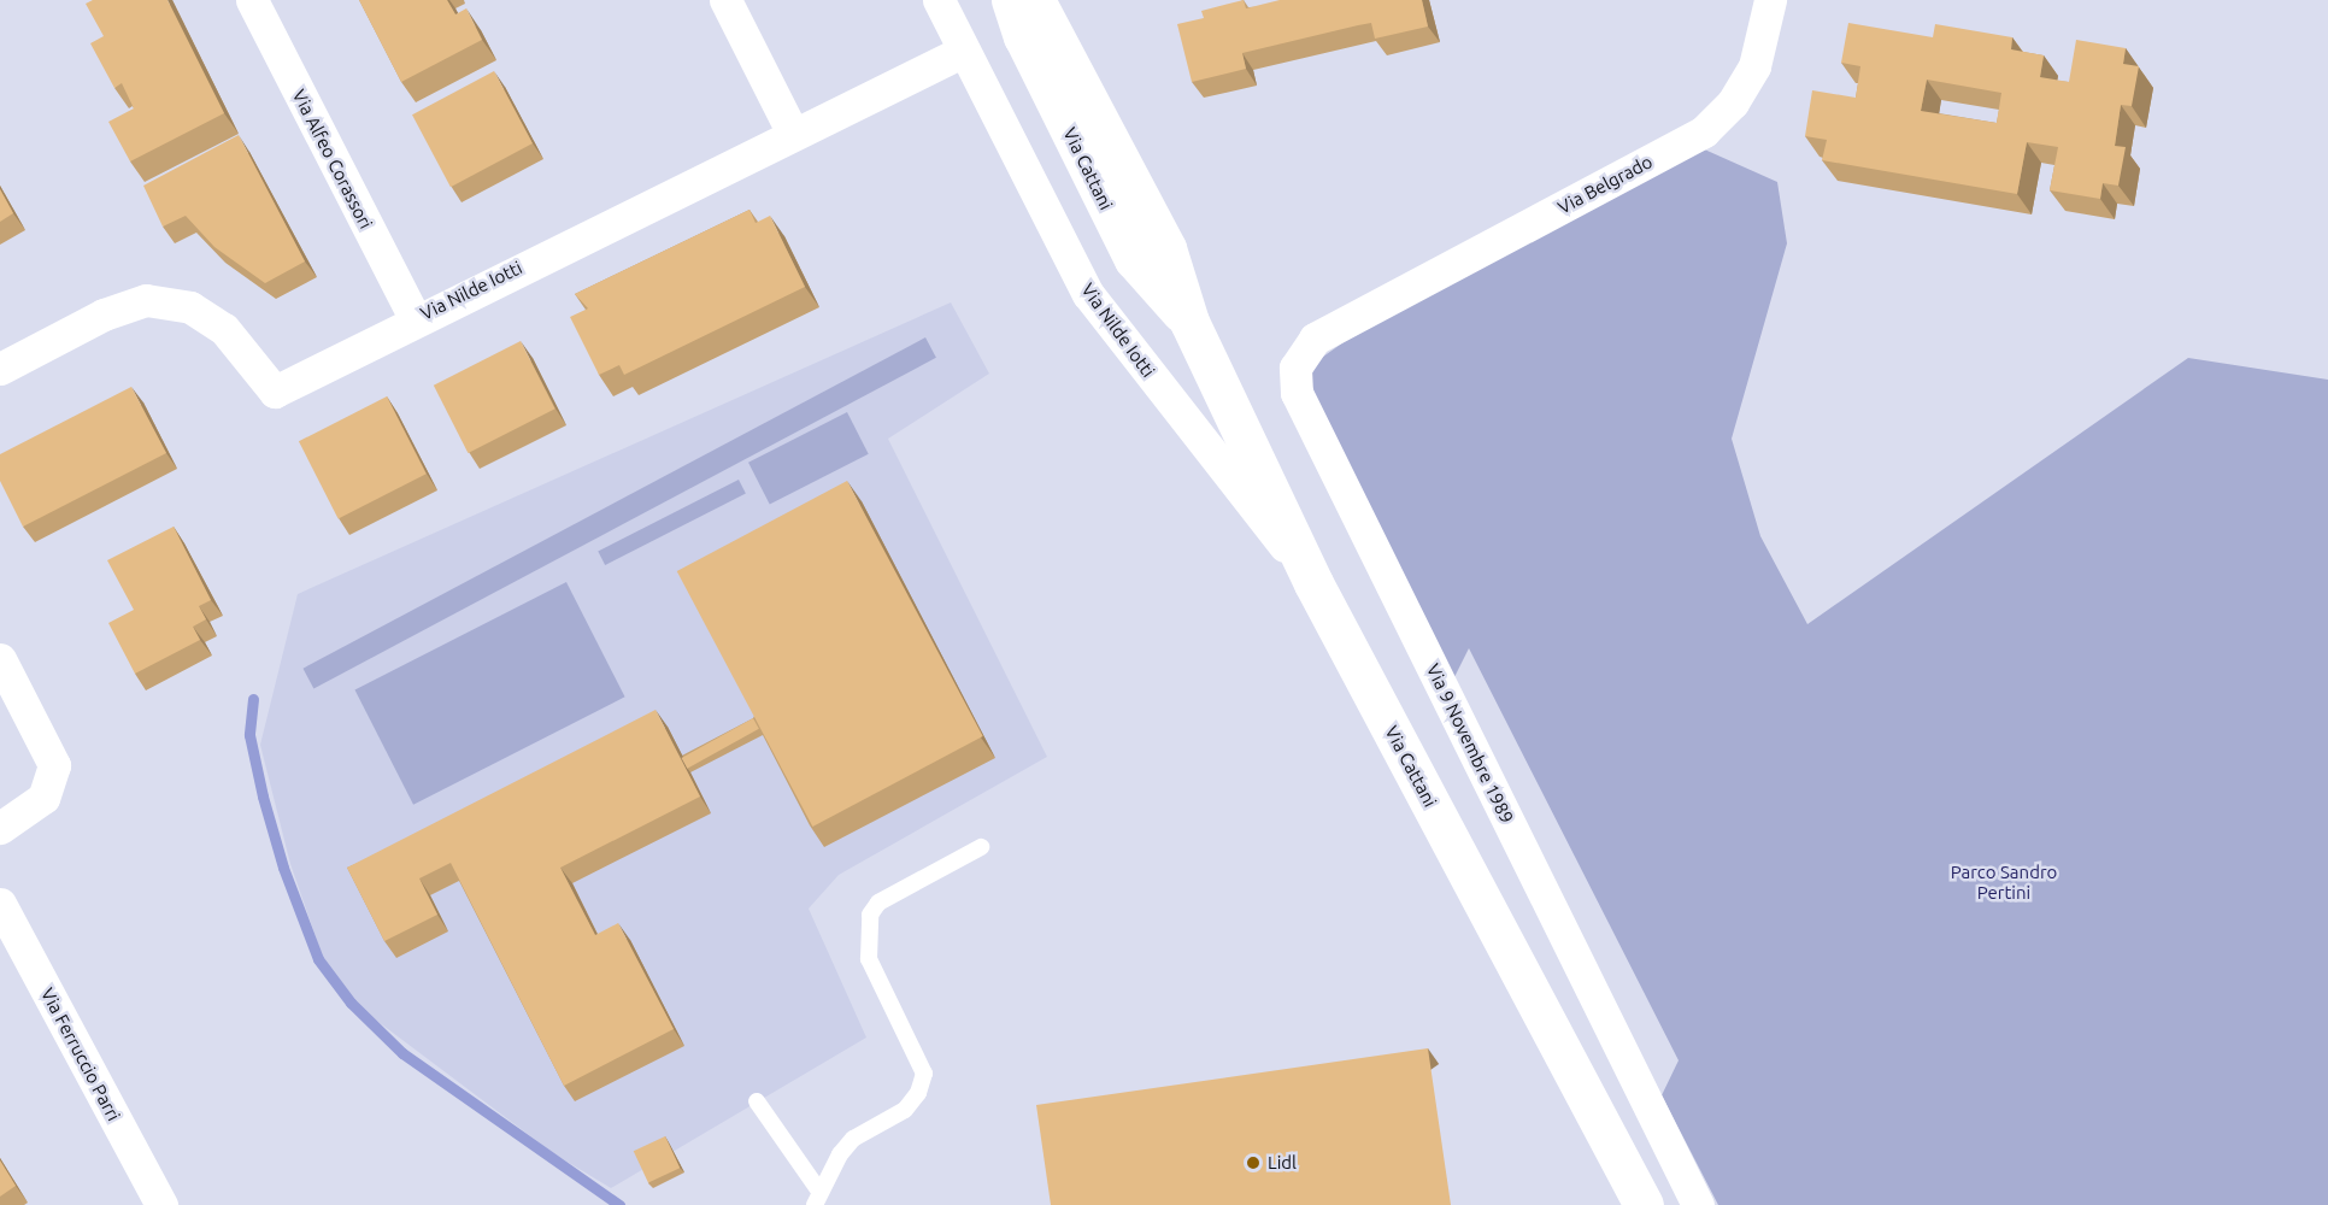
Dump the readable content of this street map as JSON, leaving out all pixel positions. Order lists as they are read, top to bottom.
{
  "streets": {
    "main road": ["Via Cattani"],
    "street": [
      "Via Alfeo Corassori",
      "Via Belgrado",
      "Via Nilde Iotti",
      "Via 9 Novembre 1989",
      "Via Ferruccio Parri"
    ]
  },
  "crossings": [
    ["Via Alfeo Corassori", "Via Nilde Iotti"],
    ["Via Cattani", "Via Nilde Iotti"],
    ["Via Belgrado", "Via 9 Novembre 1989"]
  ],
  "parks": ["Parco Sandro Pertini"],
  "places": ["Lidl"]
}
